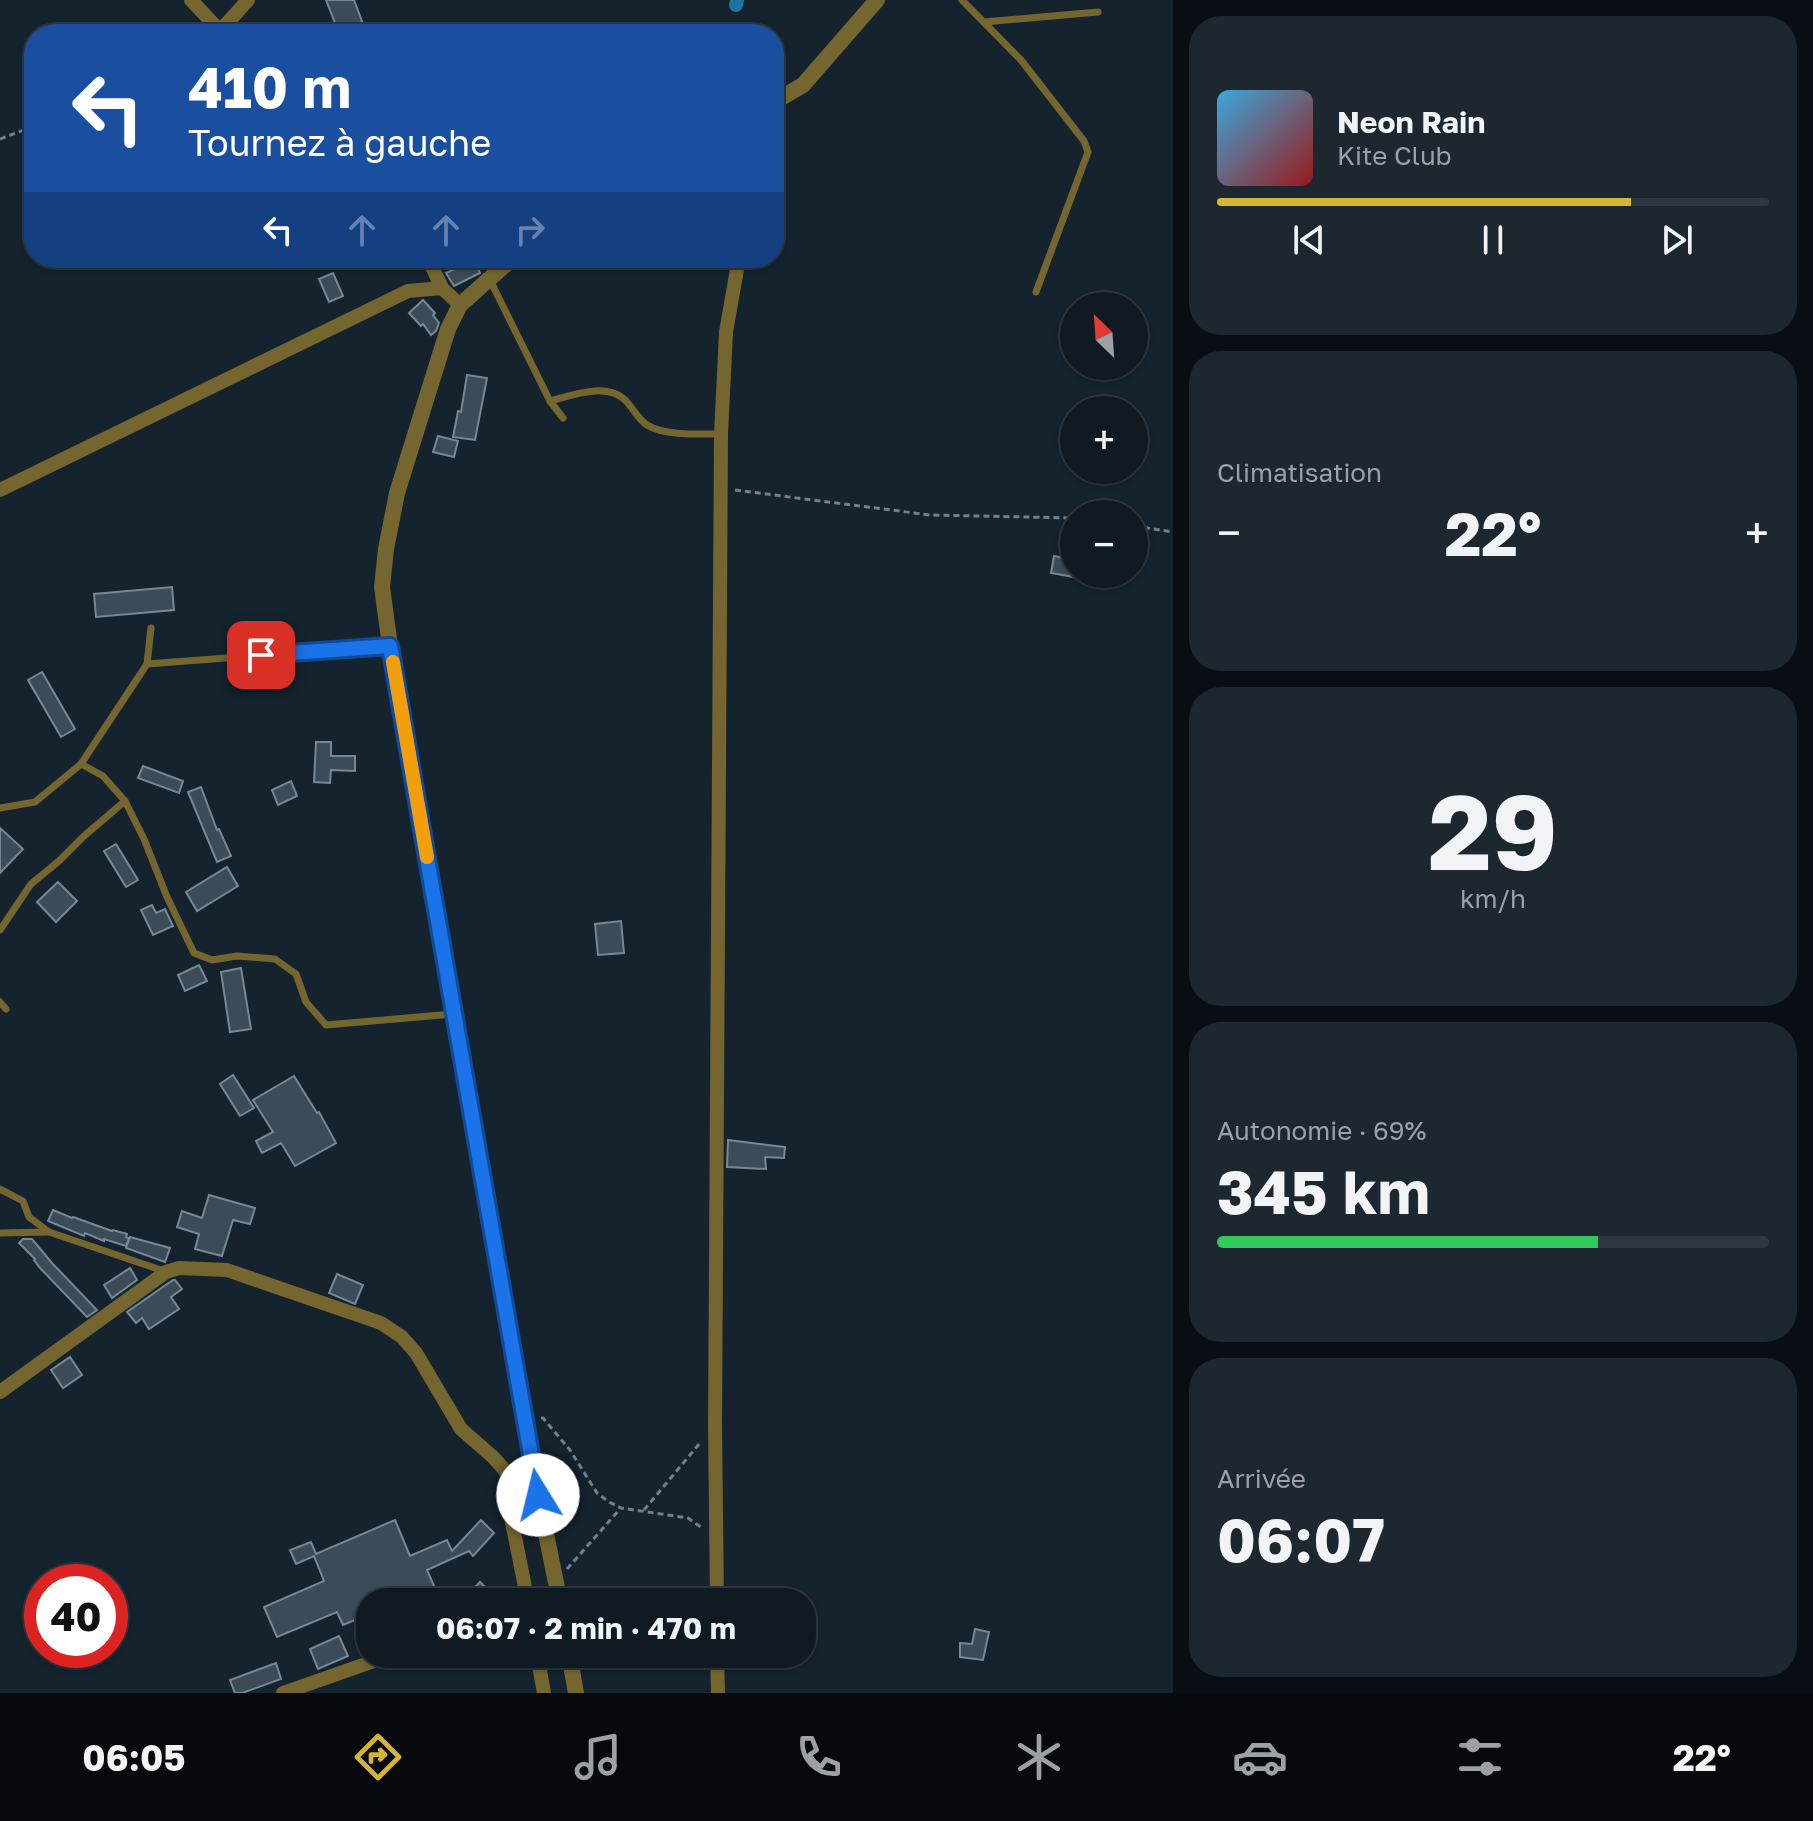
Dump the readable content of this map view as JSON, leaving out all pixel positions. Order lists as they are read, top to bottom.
{
  "north": "top left",
  "page": {
    "turn": ["410 m", "Tournez à gauche"],
    "song": ["Neon Rain", "Kite Club"],
    "map_buttons": ["+", "−"],
    "tile": [
      "Climatisation",
      ["29", "km/h"],
      ["Autonomie · 69%", "345 km"],
      ["Arrivée", "06:07"]
    ],
    "heat": ["−", "22°", "+"],
    "limit": "40",
    "trip": "06:07 · 2 min · 470 m",
    "tabs": ["06:05", "22°"]
  }
}
